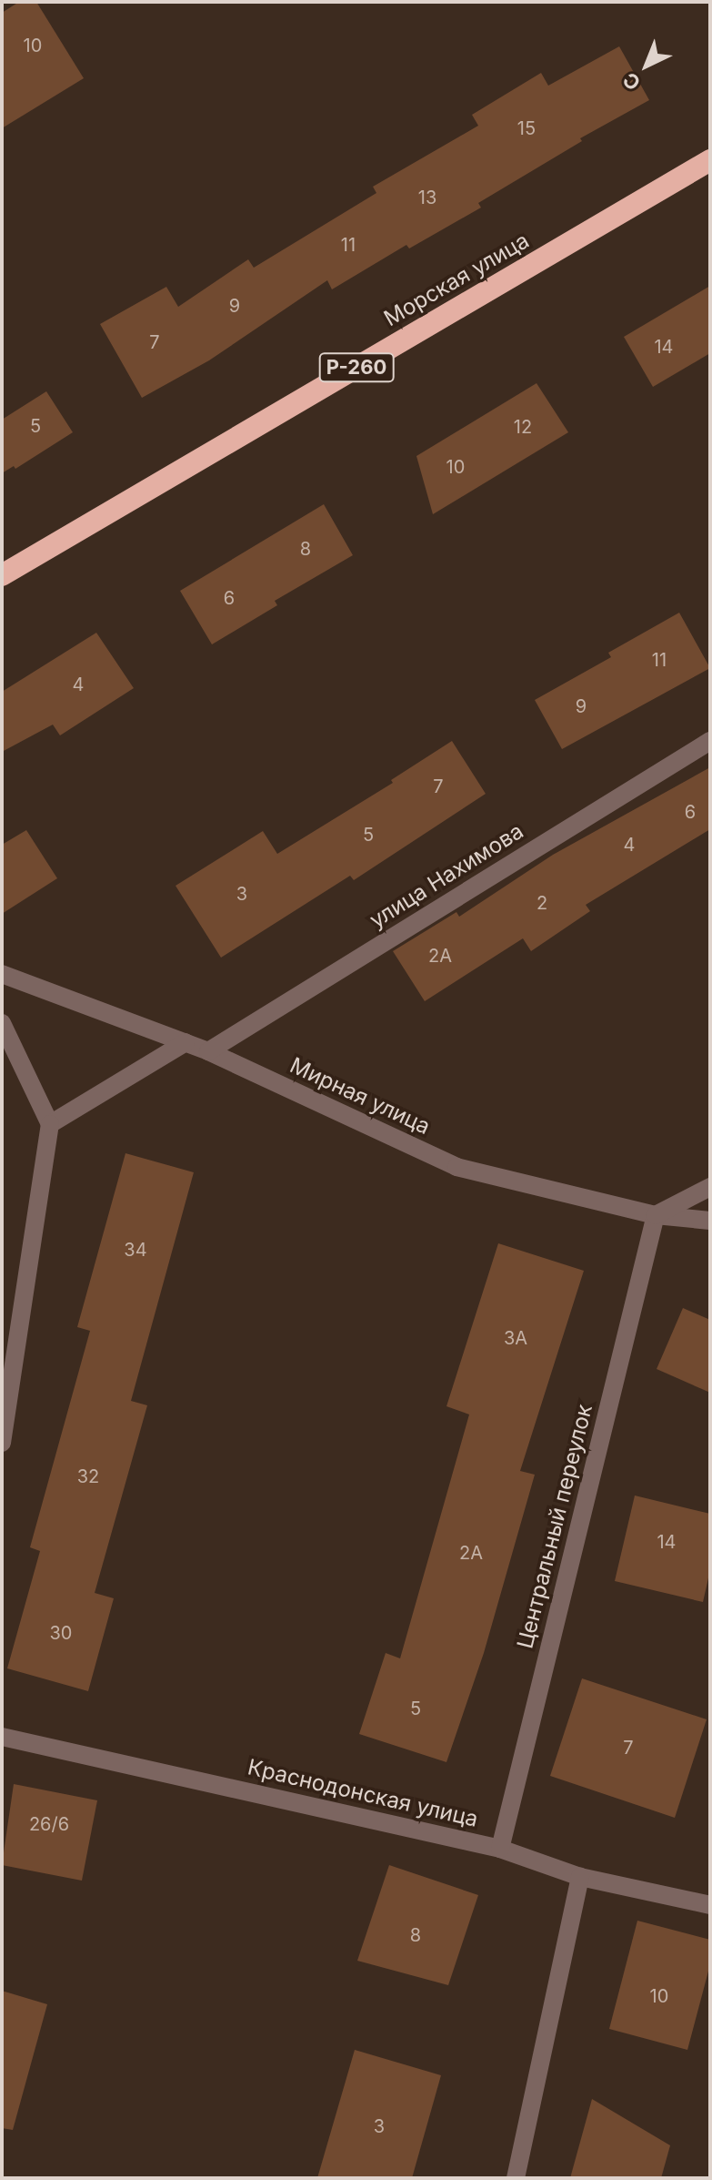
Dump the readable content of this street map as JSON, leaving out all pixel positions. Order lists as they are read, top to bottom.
{
  "streets": {
    "highway": ["Морская улица", "Р-260"],
    "street": [
      "улица Нахимова",
      "Мирная улица",
      "Центральный переулок",
      "Краснодонская улица"
    ]
  },
  "crossings": [
    ["улица Нахимова", "Мирная улица"],
    ["Мирная улица", "Центральный переулок"],
    ["Центральный переулок", "Краснодонская улица"]
  ],
  "house_numbers": [
    "10",
    "15",
    "13",
    "11",
    "9",
    "7",
    "14",
    "5",
    "12",
    "10",
    "8",
    "6",
    "11",
    "4",
    "9",
    "7",
    "6",
    "5",
    "4",
    "3",
    "2",
    "2А",
    "34",
    "3А",
    "32",
    "14",
    "2А",
    "30",
    "5",
    "7",
    "26/6",
    "8",
    "10",
    "3"
  ],
  "north": "bottom left"
}
